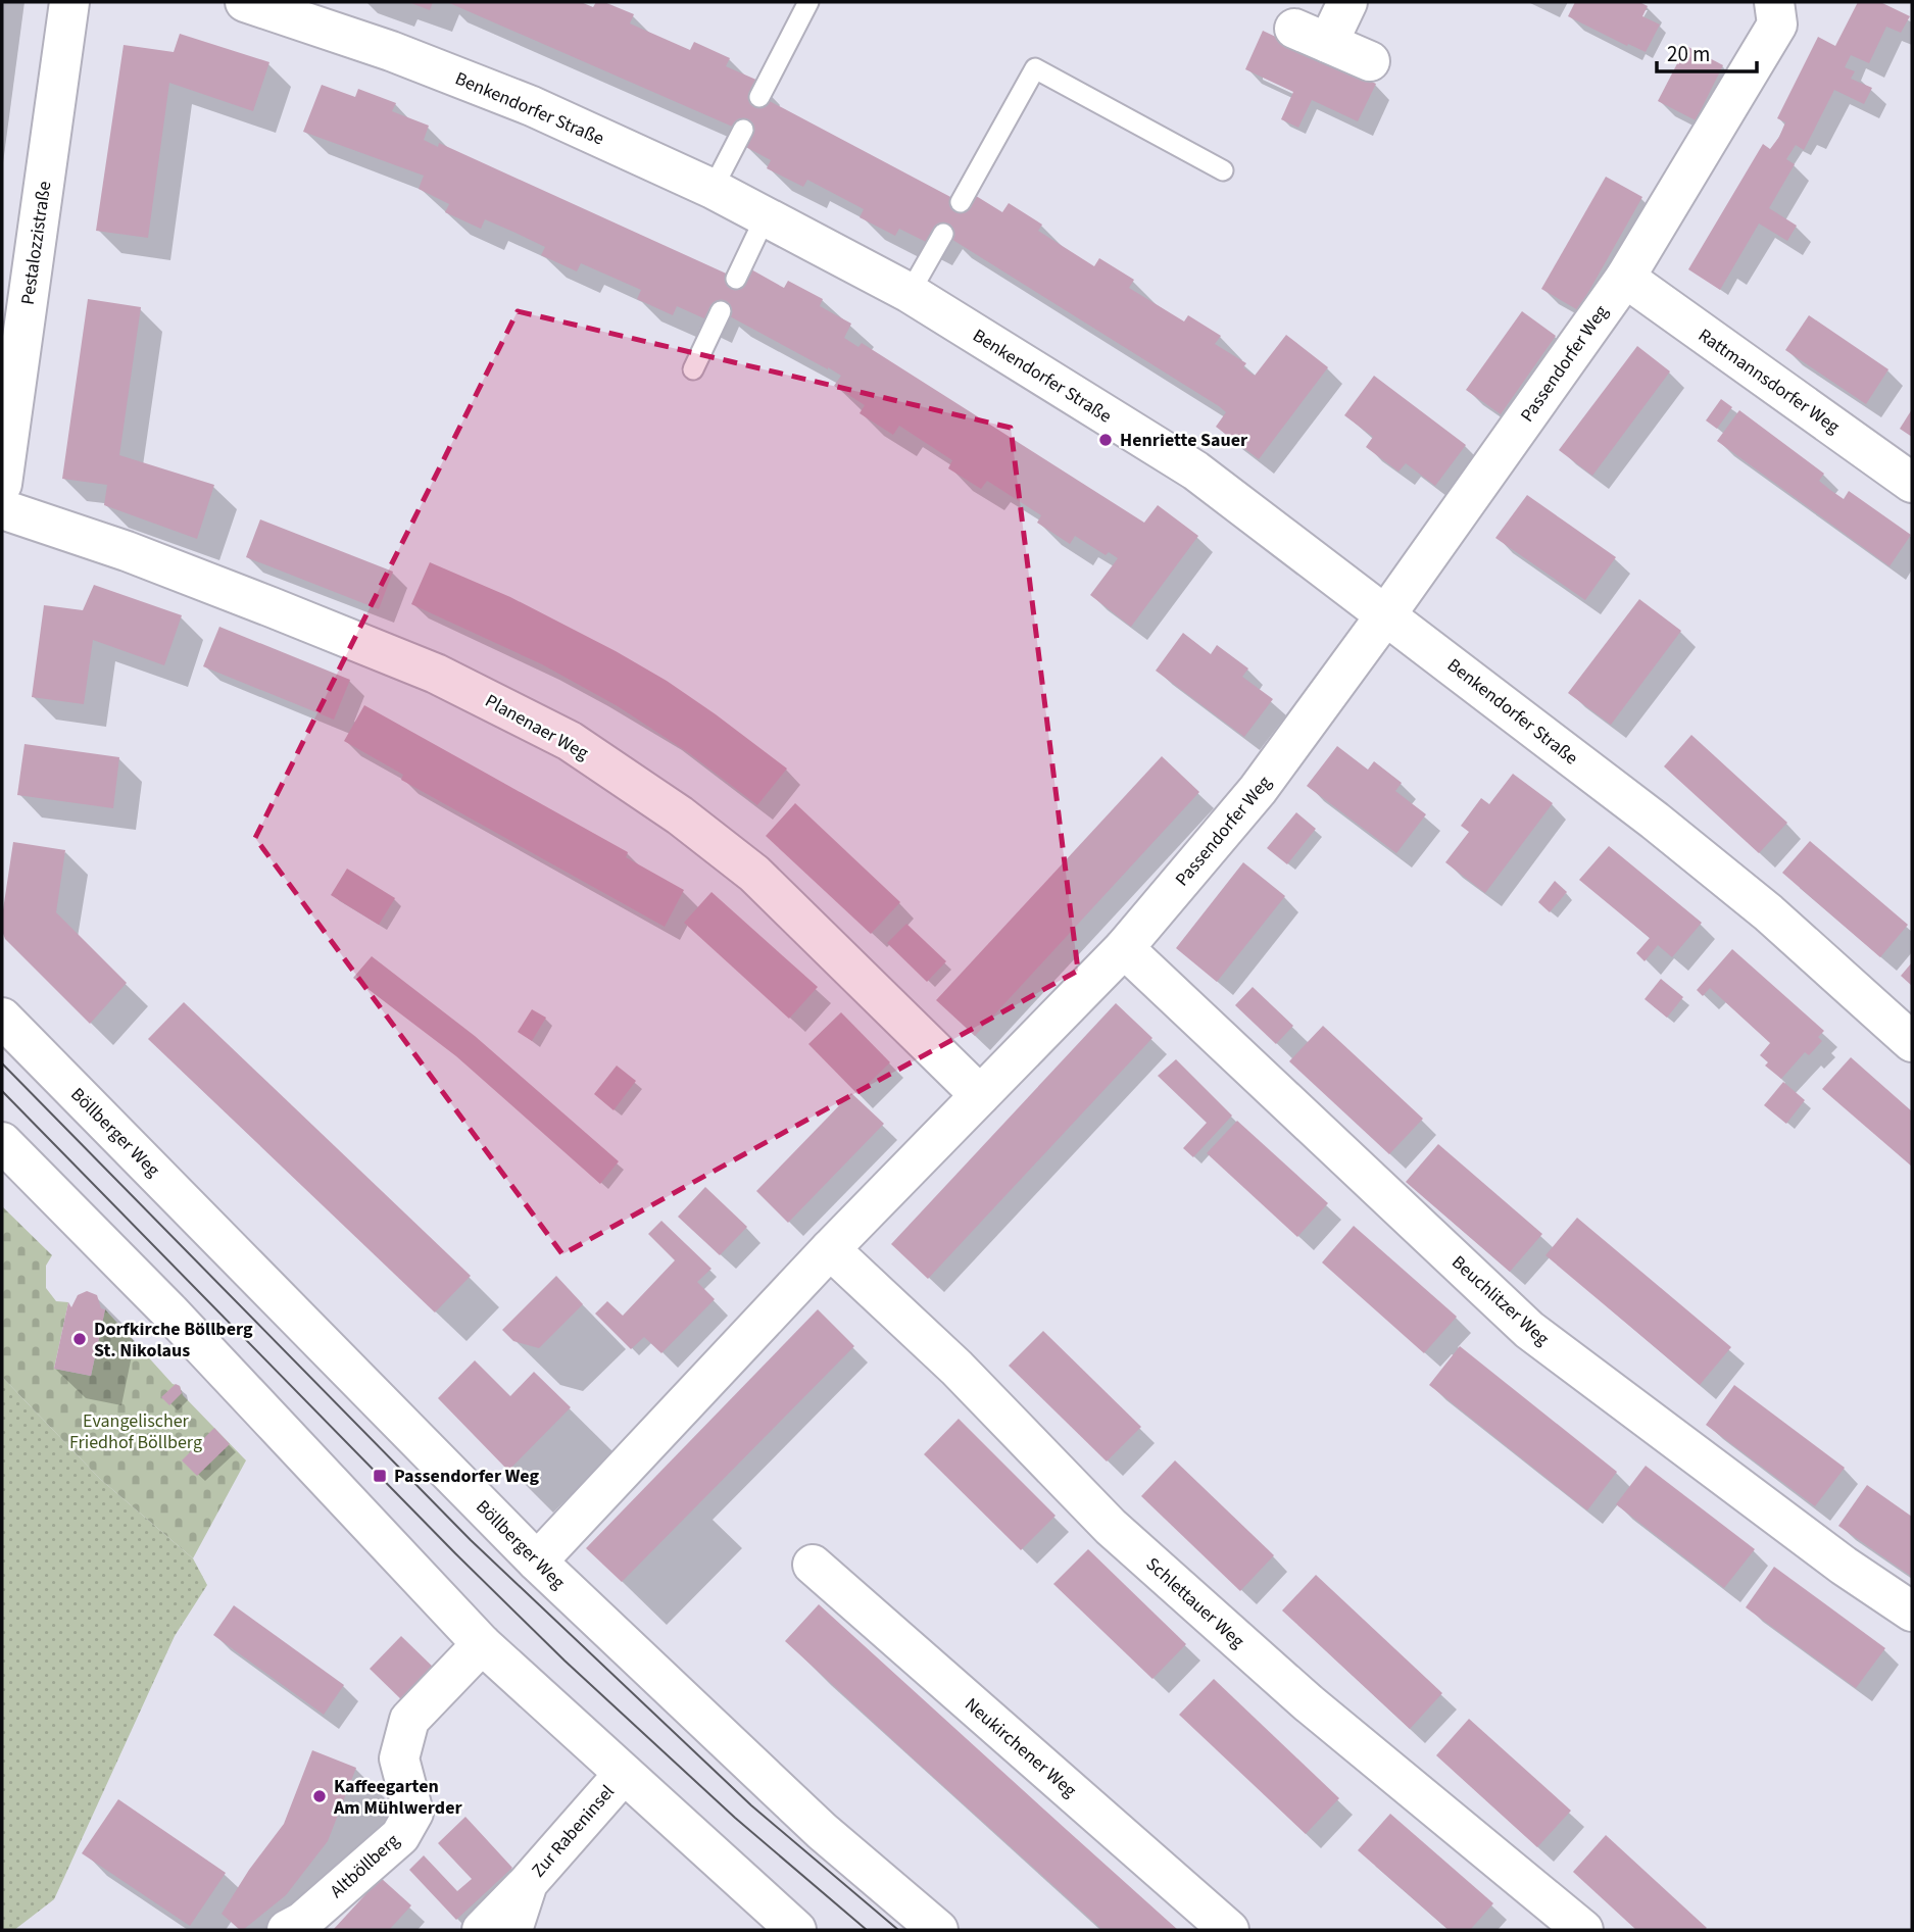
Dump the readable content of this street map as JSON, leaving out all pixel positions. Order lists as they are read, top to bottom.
{
  "streets": {
    "street": [
      "Benkendorfer Straße",
      "Pestalozzistraße",
      "Passendorfer Weg",
      "Rattmannsdorfer Weg",
      "Planenaer Weg",
      "Böllberger Weg",
      "Beuchlitzer Weg",
      "Schlettauer Weg",
      "Neukirchener Weg",
      "Zur Rabeninsel",
      "Altböllberg"
    ]
  },
  "crossings": [
    ["Benkendorfer Straße", "Passendorfer Weg"],
    ["Passendorfer Weg", "Rattmannsdorfer Weg"],
    ["Passendorfer Weg", "Planenaer Weg"],
    ["Passendorfer Weg", "Böllberger Weg"],
    ["Passendorfer Weg", "Beuchlitzer Weg"],
    ["Passendorfer Weg", "Schlettauer Weg"]
  ],
  "parks": ["Evangelischer Friedhof Böllberg"],
  "places": {
    "other": ["Henriette Sauer", "Dorfkirche Böllberg St. Nikolaus", "Kaffeegarten Am Mühlwerder"],
    "transit": ["Passendorfer Weg"]
  },
  "scale_bar": "20 m"
}
